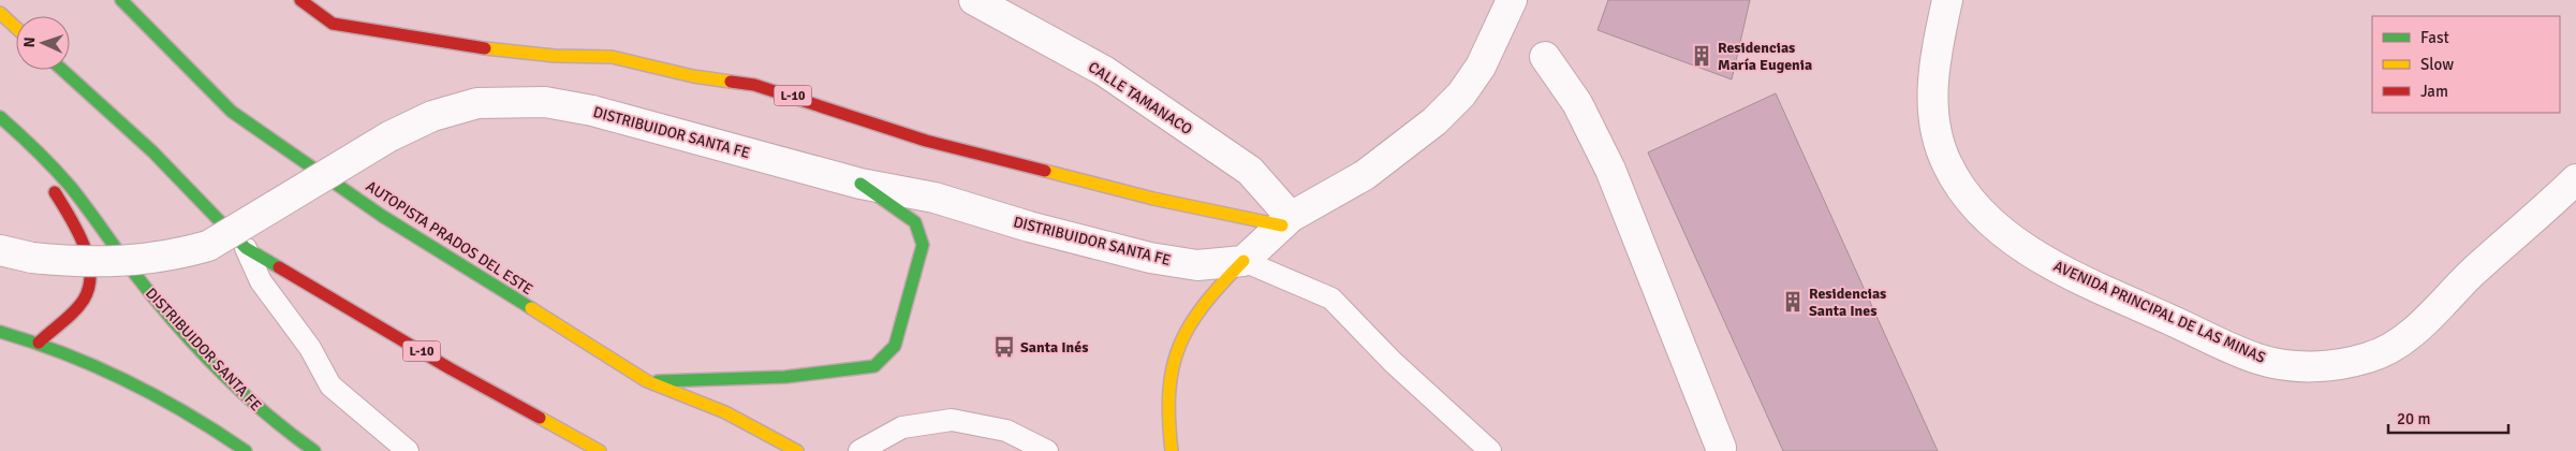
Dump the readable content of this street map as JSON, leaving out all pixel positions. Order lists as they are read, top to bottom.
{
  "streets": {
    "main road": ["L-10", "DISTRIBUIDOR SANTA FE", "AUTOPISTA PRADOS DEL ESTE"],
    "street": ["CALLE TAMANACO", "AVENIDA PRINCIPAL DE LAS MINAS"]
  },
  "crossings": [
    ["L-10", "CALLE TAMANACO"]
  ],
  "places": {
    "building": ["Residencias María Eugenia", "Residencias Santa Ines"],
    "bus stop": ["Santa Inés"]
  },
  "legend": ["Fast", "Slow", "Jam"],
  "scale_bar": "20 m",
  "north": "left"
}
